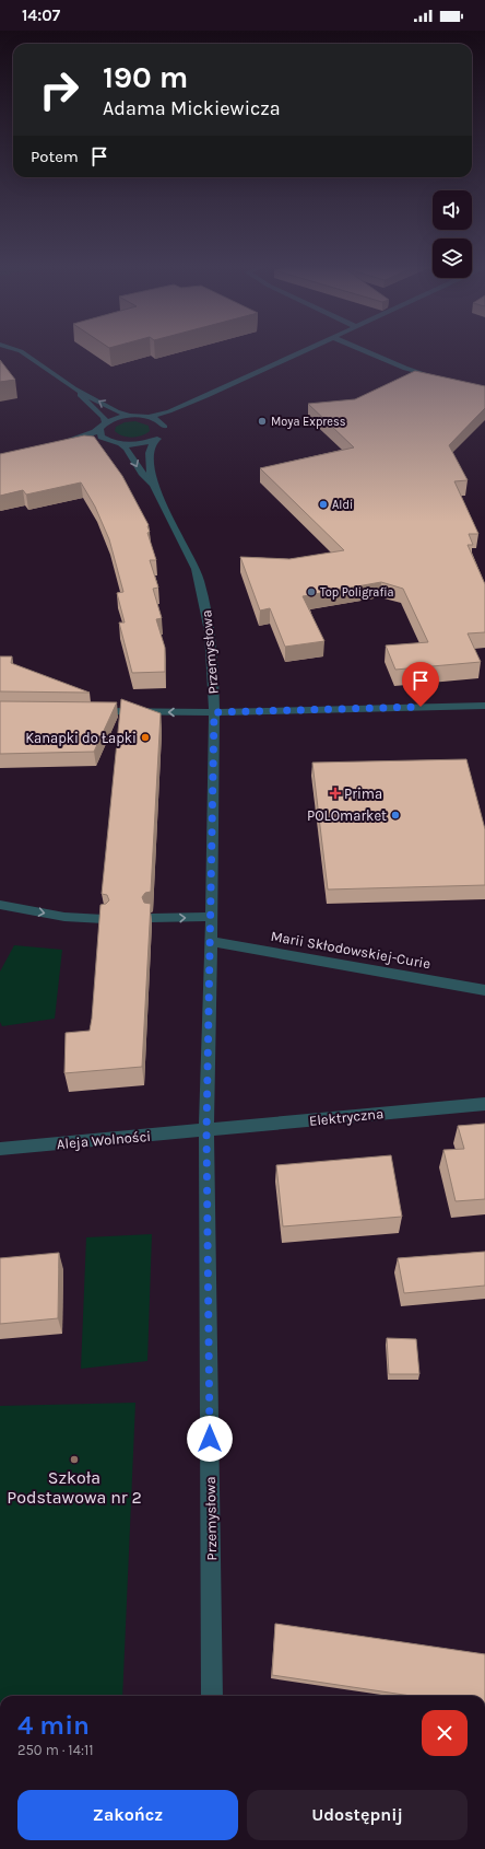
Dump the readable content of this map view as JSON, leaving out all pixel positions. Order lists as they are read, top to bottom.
{
  "streets": {
    "street": [
      "Przemysłowa",
      "Marii Skłodowskiej-Curie",
      "Elektryczna",
      "Aleja Wolności"
    ]
  },
  "crossings": [
    ["Przemysłowa", "Marii Skłodowskiej-Curie"],
    ["Przemysłowa", "Elektryczna"],
    ["Przemysłowa", "Aleja Wolności"],
    ["Elektryczna", "Aleja Wolności"]
  ],
  "places": {
    "other": [
      "Moya Express",
      "Aldi",
      "Top Poligrafia",
      "Kanapki do Łapki",
      "POLOmarket",
      "Szkoła Podstawowa nr 2"
    ],
    "health": ["Prima"]
  },
  "page": {
    "status": "14:07",
    "turn": ["190 m", "Adama Mickiewicza"],
    "then": "Potem",
    "heading": ["4 min", "250 m · 14:11"],
    "buttons": ["Zakończ", "Udostępnij"]
  }
}
